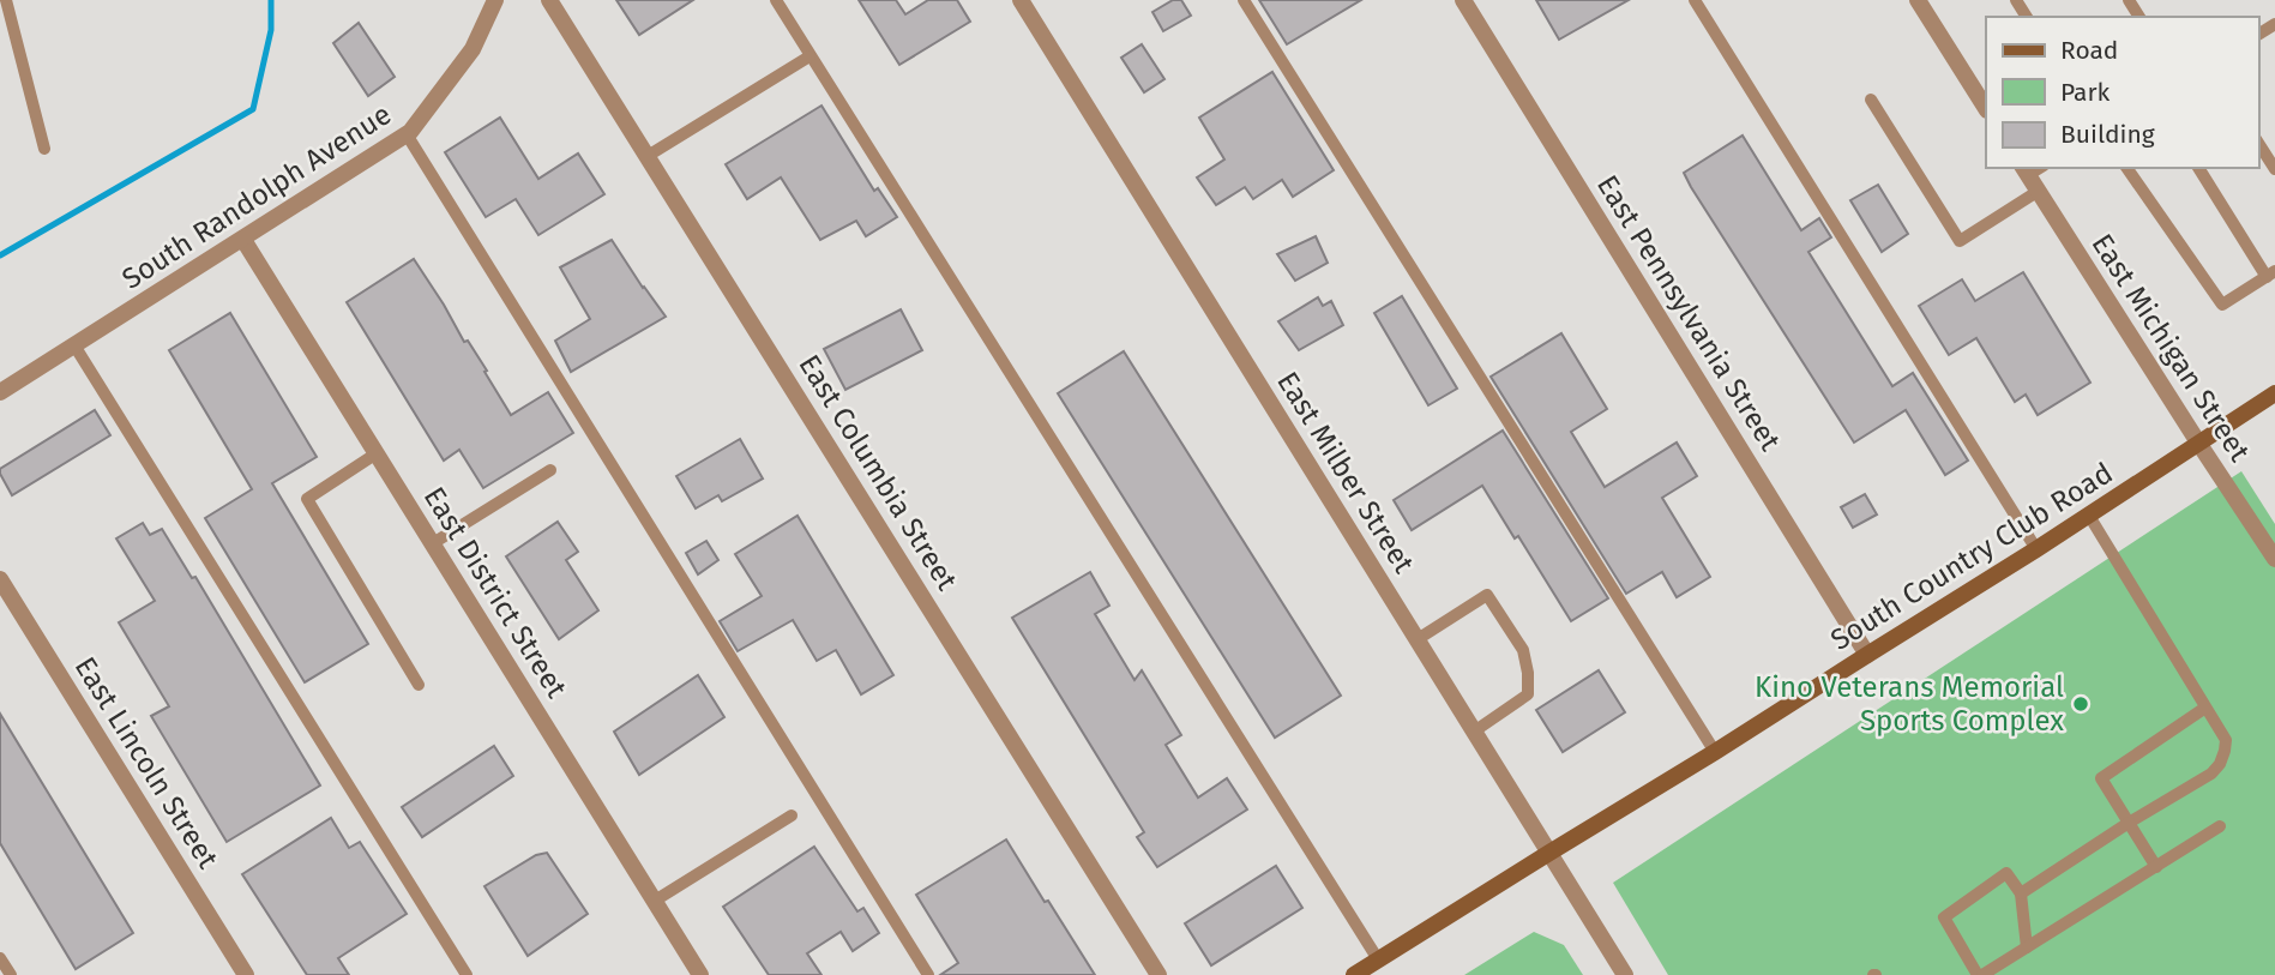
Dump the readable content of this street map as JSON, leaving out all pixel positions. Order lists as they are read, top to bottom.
{
  "streets": {
    "street": [
      "South Randolph Avenue",
      "East Pennsylvania Street",
      "East Michigan Street",
      "East Columbia Street",
      "East Milber Street",
      "South Country Club Road",
      "East District Street",
      "East Lincoln Street"
    ]
  },
  "crossings": [
    ["South Randolph Avenue", "East District Street"],
    ["East Pennsylvania Street", "South Country Club Road"],
    ["East Michigan Street", "South Country Club Road"],
    ["East Milber Street", "South Country Club Road"]
  ],
  "places": ["Kino Veterans Memorial Sports Complex"],
  "legend": ["Road", "Park", "Building"]
}
